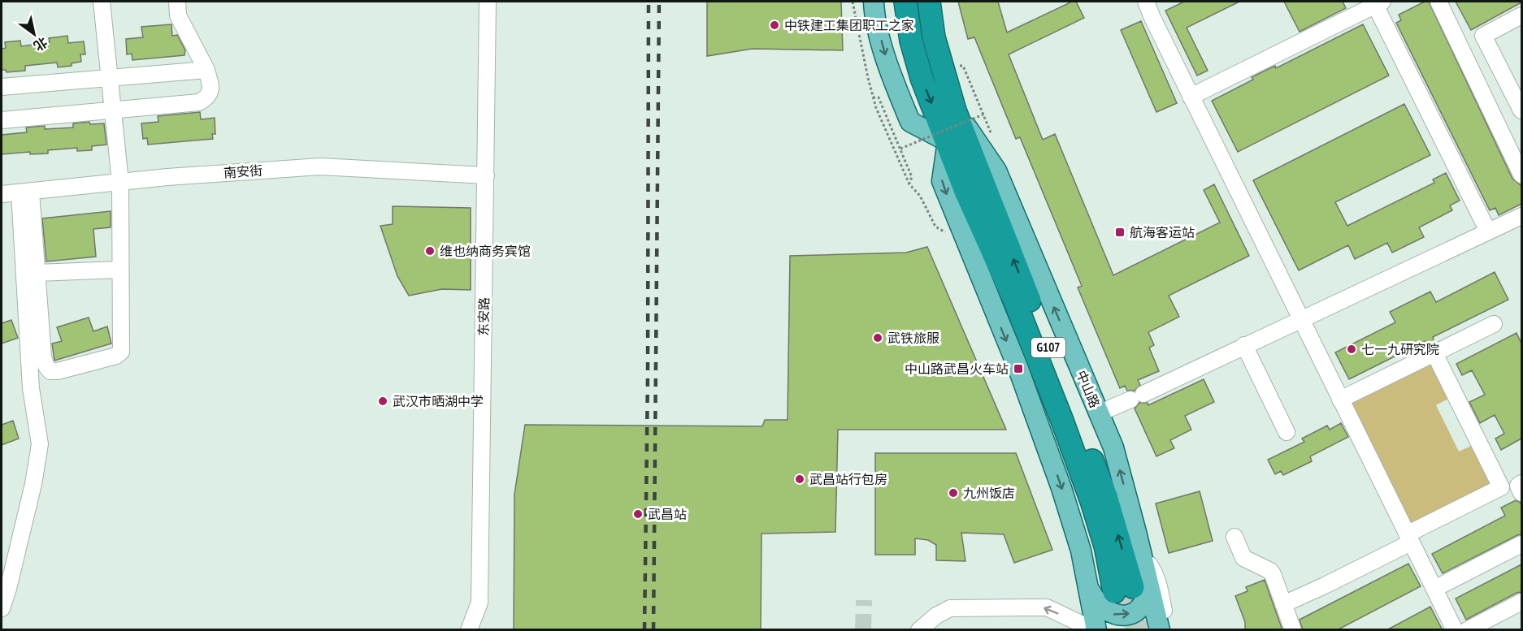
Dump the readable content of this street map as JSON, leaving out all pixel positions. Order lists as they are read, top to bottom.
{
  "streets": {
    "highway": ["G107"],
    "main road": ["中山路"],
    "street": ["南安街", "东安路"]
  },
  "crossings": [
    ["南安街", "东安路"],
    ["G107", "中山路"]
  ],
  "places": {
    "other": [
      "中铁建工集团职工之家",
      "维也纳商务宾馆",
      "武铁旅服",
      "七一九研究院",
      "武汉市晒湖中学",
      "武昌站行包房",
      "九州饭店",
      "武昌站"
    ],
    "transit": ["航海客运站", "中山路武昌火车站"]
  },
  "north": "bottom right"
}
